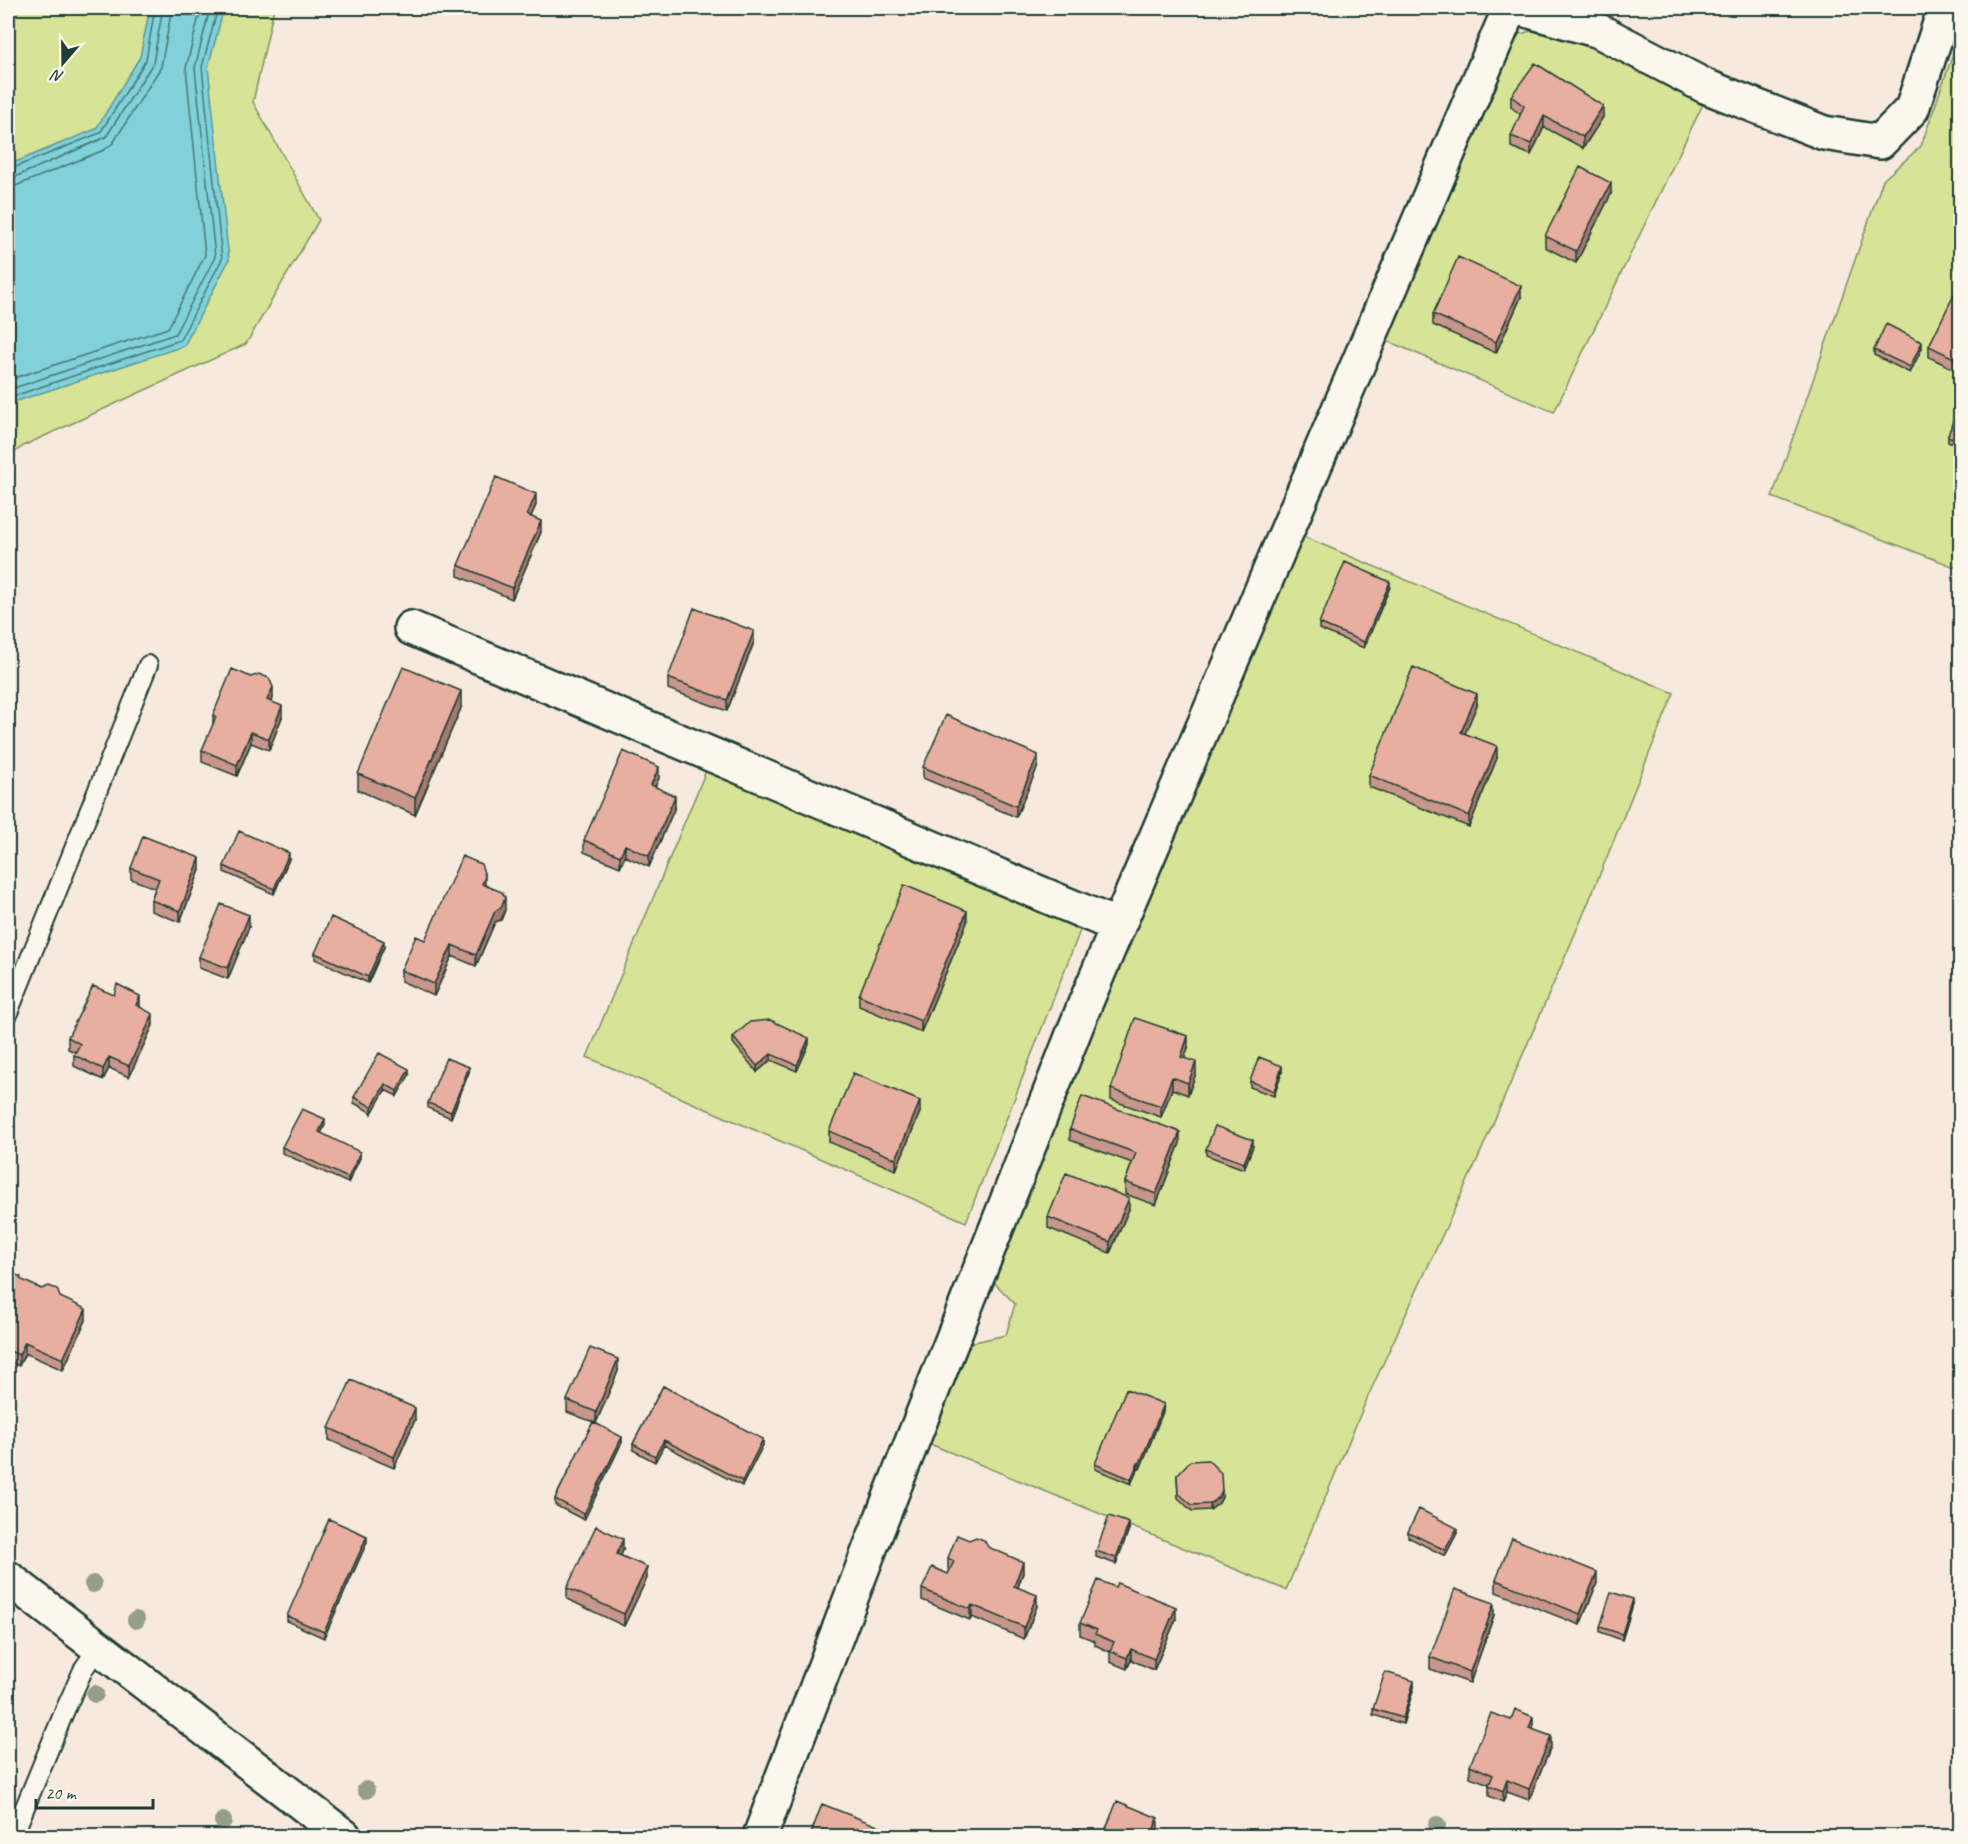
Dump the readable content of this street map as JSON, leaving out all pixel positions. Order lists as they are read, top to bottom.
{
  "scale_bar": "20 m",
  "north": "bottom"
}
